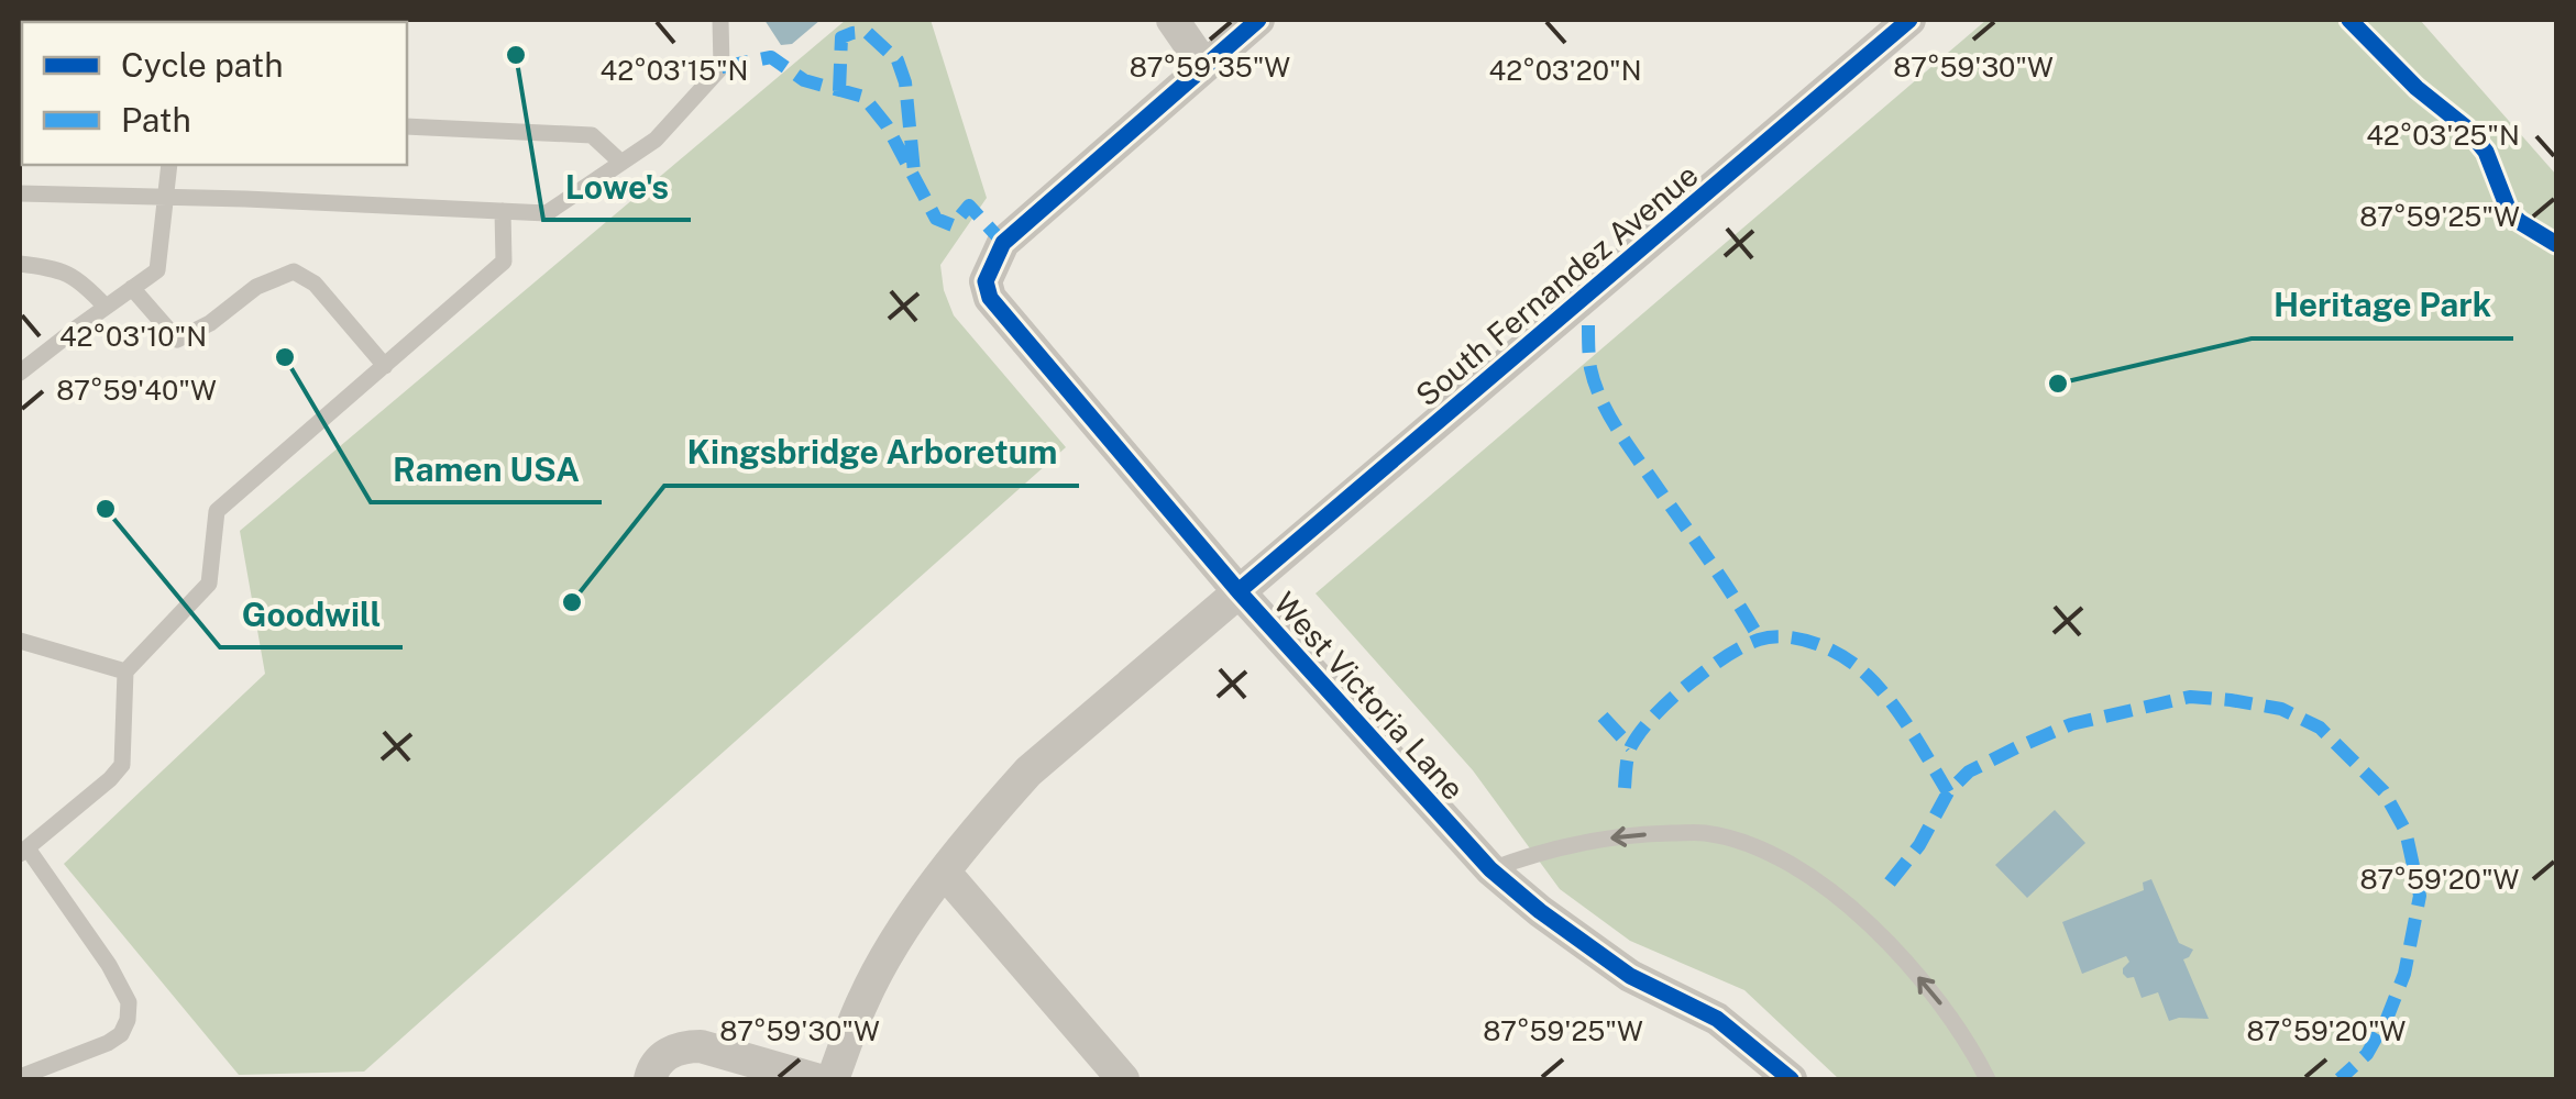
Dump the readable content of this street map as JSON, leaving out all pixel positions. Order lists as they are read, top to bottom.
{
  "streets": {
    "street": ["South Fernandez Avenue", "West Victoria Lane"]
  },
  "crossings": [
    ["South Fernandez Avenue", "West Victoria Lane"]
  ],
  "places": [
    "Lowe's",
    "Ramen USA",
    "Heritage Park",
    "Goodwill",
    "Kingsbridge Arboretum"
  ],
  "legend": ["Cycle path", "Path"],
  "coordinates": [
    "87°59'35\"W",
    "87°59'30\"W",
    "42°03'15\"N",
    "42°03'20\"N",
    "42°03'25\"N",
    "87°59'25\"W",
    "42°03'10\"N",
    "87°59'40\"W",
    "87°59'20\"W"
  ]
}
